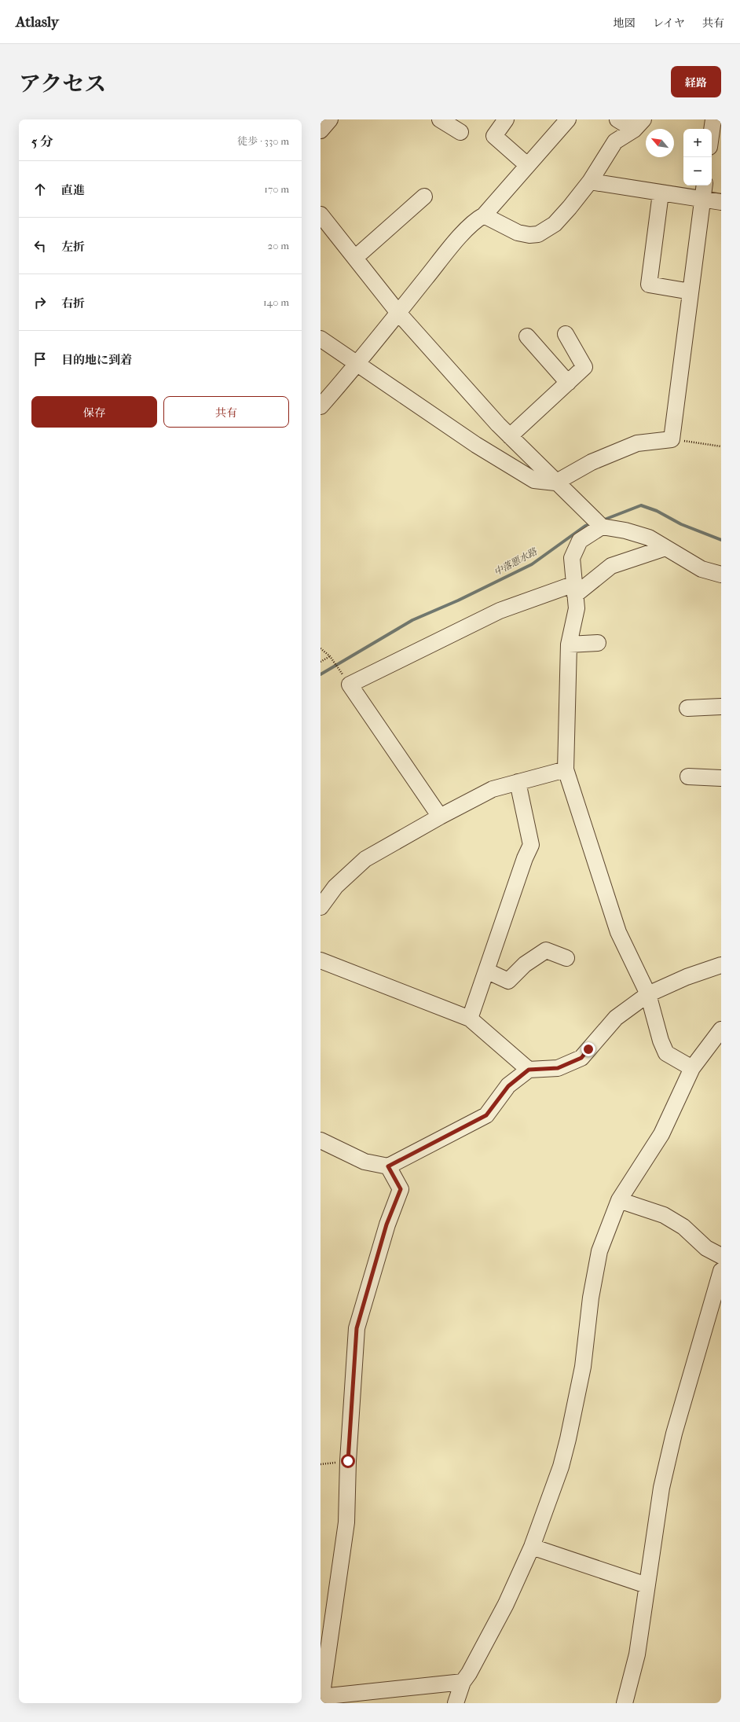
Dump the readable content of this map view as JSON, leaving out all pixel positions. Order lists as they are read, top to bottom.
{
  "water": ["中落悪水路"],
  "north": "top left",
  "page": {
    "header": "Atlasly",
    "nav": ["地図", "レイヤ", "共有"],
    "title": "アクセス",
    "buttons": [
      "経路",
      ["保存", "共有"]
    ],
    "heading": ["5 分", "徒歩 · 330 m"],
    "map_buttons": ["+", "−"],
    "list": [
      ["直進", "170 m"],
      ["左折", "20 m"],
      ["右折", "140 m"],
      "目的地に到着"
    ]
  }
}
